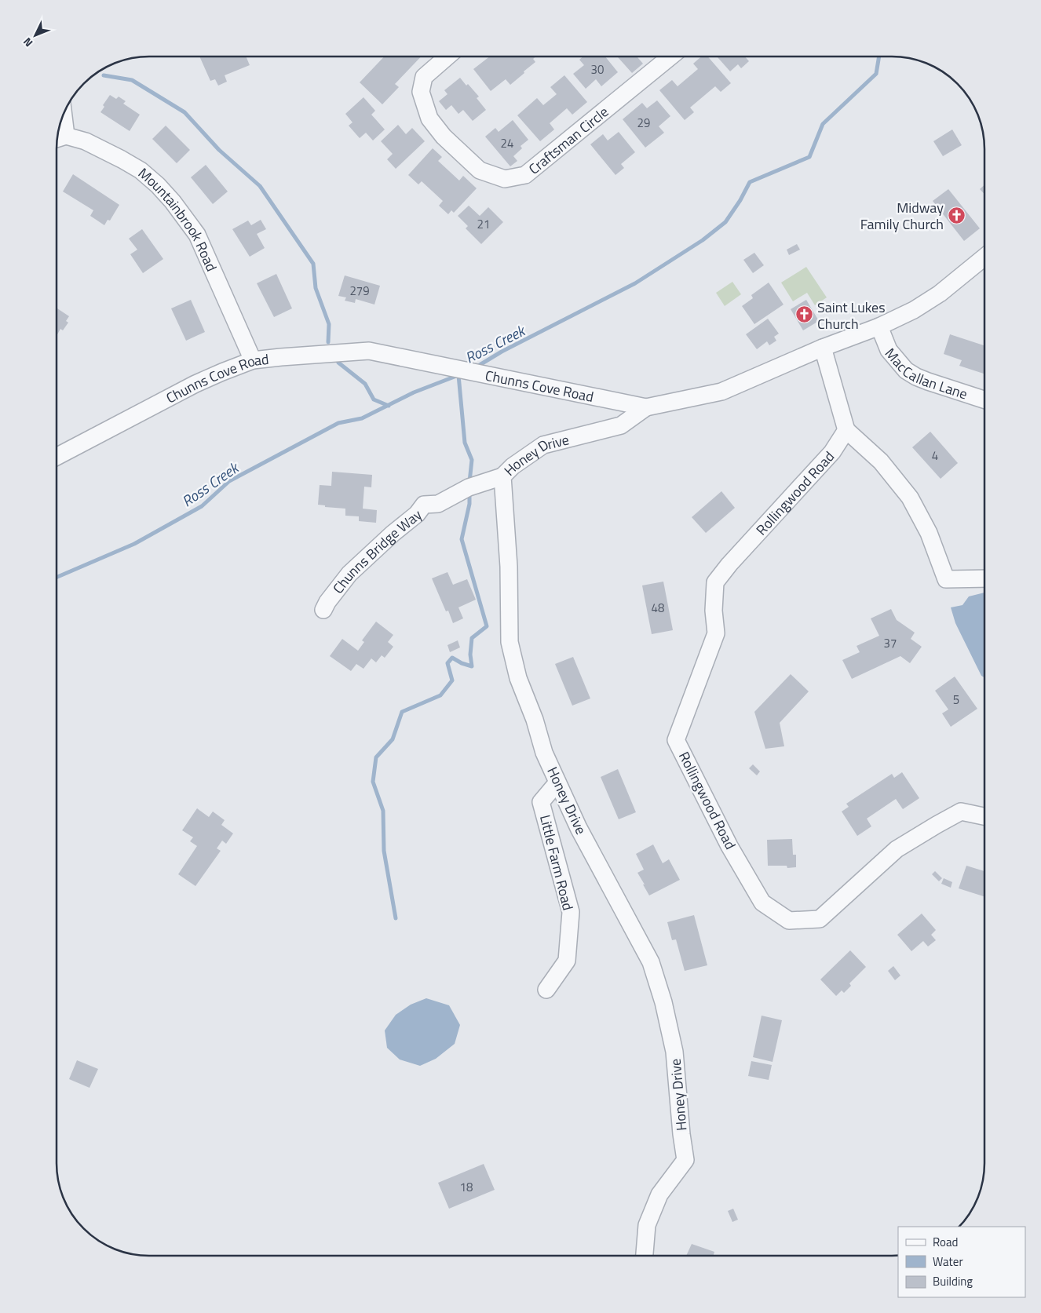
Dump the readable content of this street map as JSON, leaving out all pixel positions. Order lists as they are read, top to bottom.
{
  "streets": {
    "street": [
      "Craftsman Circle",
      "Mountainbrook Road",
      "MacCallan Lane",
      "Chunns Cove Road",
      "Honey Drive",
      "Rollingwood Road",
      "Chunns Bridge Way",
      "Little Farm Road"
    ]
  },
  "crossings": [
    ["Mountainbrook Road", "Chunns Cove Road"],
    ["MacCallan Lane", "Chunns Cove Road"],
    ["Chunns Cove Road", "Honey Drive"],
    ["Honey Drive", "Chunns Bridge Way"],
    ["Honey Drive", "Little Farm Road"]
  ],
  "water": ["Ross Creek"],
  "places": {
    "church": ["Midway Family Church", "Saint Lukes Church"]
  },
  "house_numbers": [
    "30",
    "29",
    "24",
    "21",
    "279",
    "4",
    "48",
    "37",
    "5",
    "18"
  ],
  "legend": ["Road", "Water", "Building"],
  "north": "bottom left"
}
